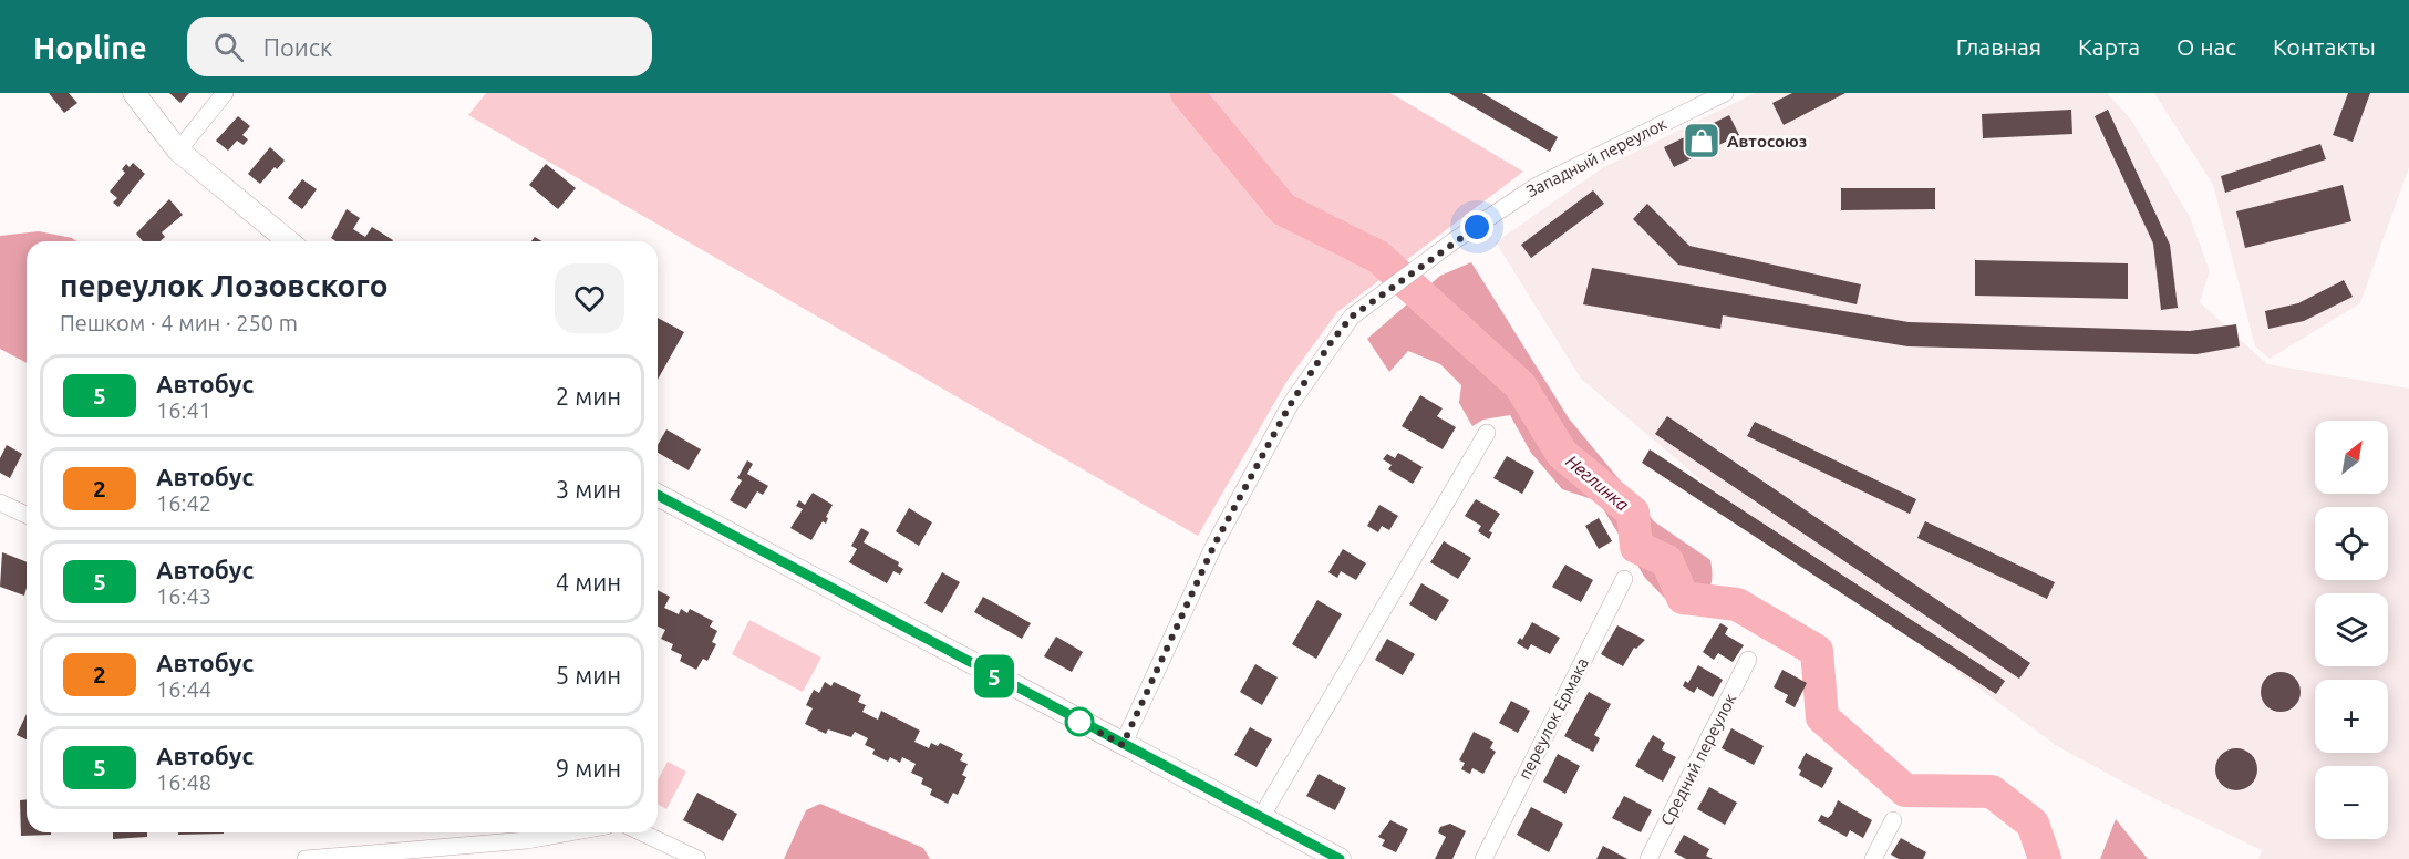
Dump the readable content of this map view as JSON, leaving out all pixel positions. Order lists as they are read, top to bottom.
{
  "streets": {
    "street": ["Западный переулок", "переулок Ермака", "Средний переулок"]
  },
  "water": ["Неглинка"],
  "places": {
    "shop": ["Автосоюз"]
  },
  "lines": ["bus line 5"],
  "north": "top right",
  "page": {
    "header": "Hopline",
    "search": "Поиск",
    "nav": [
      "Главная",
      "Карта",
      "О нас",
      "Контакты"
    ],
    "on_map": "5",
    "heading": ["переулок Лозовского", "Пешком · 4 мин · 250 m"],
    "list": [
      {
        "mark": "5",
        "name": "Автобус",
        "note": "16:41",
        "value": "2 мин"
      },
      {
        "mark": "2",
        "name": "Автобус",
        "note": "16:42",
        "value": "3 мин"
      },
      {
        "mark": "5",
        "name": "Автобус",
        "note": "16:43",
        "value": "4 мин"
      },
      {
        "mark": "2",
        "name": "Автобус",
        "note": "16:44",
        "value": "5 мин"
      },
      {
        "mark": "5",
        "name": "Автобус",
        "note": "16:48",
        "value": "9 мин"
      }
    ],
    "map_buttons": ["+", "−"]
  }
}
